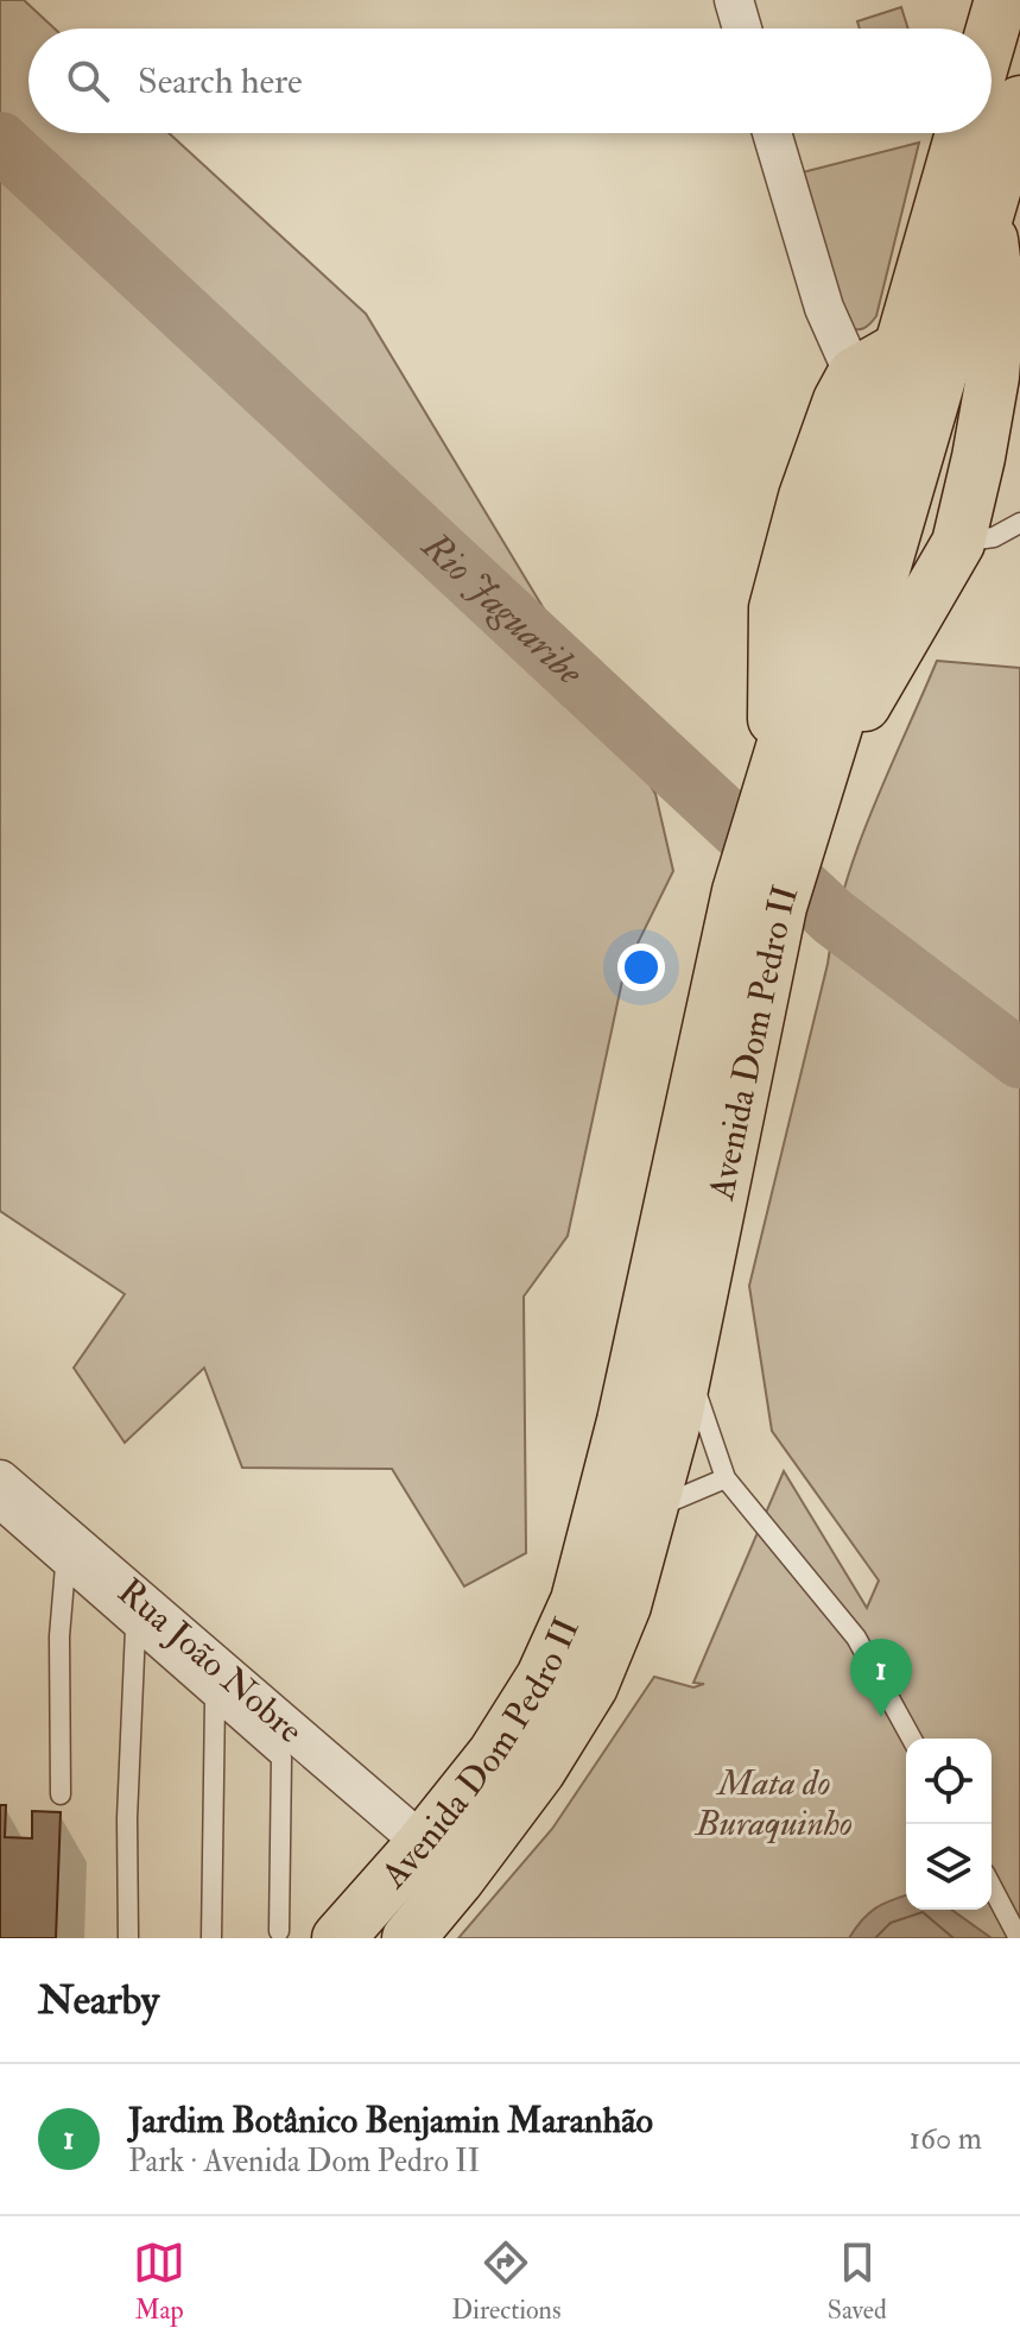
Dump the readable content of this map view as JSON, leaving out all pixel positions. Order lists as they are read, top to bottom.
{
  "streets": {
    "main road": ["Avenida Dom Pedro II"],
    "street": ["Rua João Nobre"]
  },
  "crossings": [
    ["Avenida Dom Pedro II", "Rua João Nobre"]
  ],
  "water": ["Rio Jaguaribe"],
  "parks": ["Mata do Buraquinho"],
  "page": {
    "search": "Search here",
    "pins": "1",
    "heading": "Nearby",
    "list": [
      {
        "mark": "1",
        "name": "Jardim Botânico Benjamin Maranhão",
        "note": "Park · Avenida Dom Pedro II",
        "value": "160 m"
      }
    ],
    "nav": ["Map", "Directions", "Saved"]
  }
}
